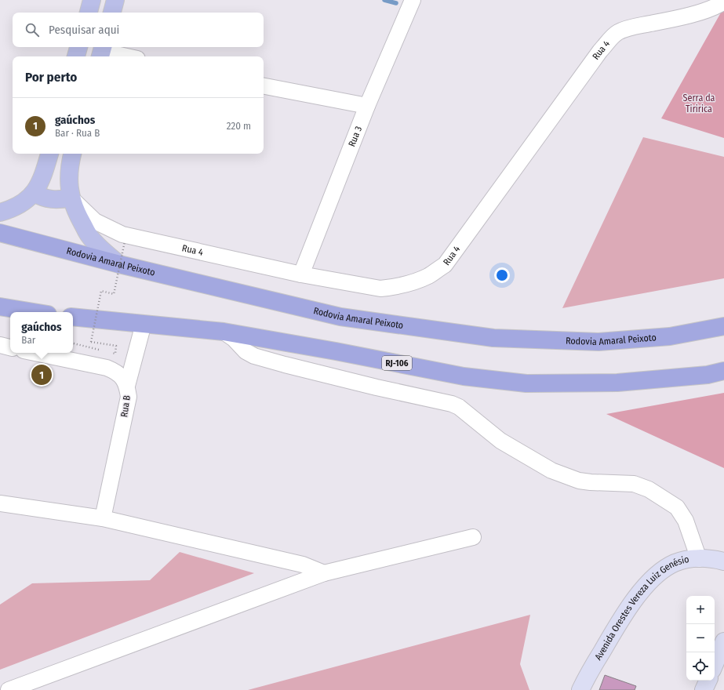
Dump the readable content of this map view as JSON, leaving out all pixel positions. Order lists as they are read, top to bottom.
{
  "streets": {
    "highway": ["Rodovia Amaral Peixoto", "RJ-106"],
    "main road": ["Avenida Orestes Vereza Luiz Genésio"],
    "street": ["Rua 4", "Rua 3", "Rua B"]
  },
  "crossings": [
    ["Rua 4", "Rua 3"]
  ],
  "parks": ["Serra da Tiririca"],
  "page": {
    "search": "Pesquisar aqui",
    "heading": "Por perto",
    "list": [
      {
        "mark": "1",
        "name": "gaúchos",
        "note": "Bar · Rua B",
        "value": "220 m"
      }
    ],
    "popup": ["gaúchos", "Bar"],
    "pins": "1",
    "map_buttons": ["+", "−"]
  }
}
